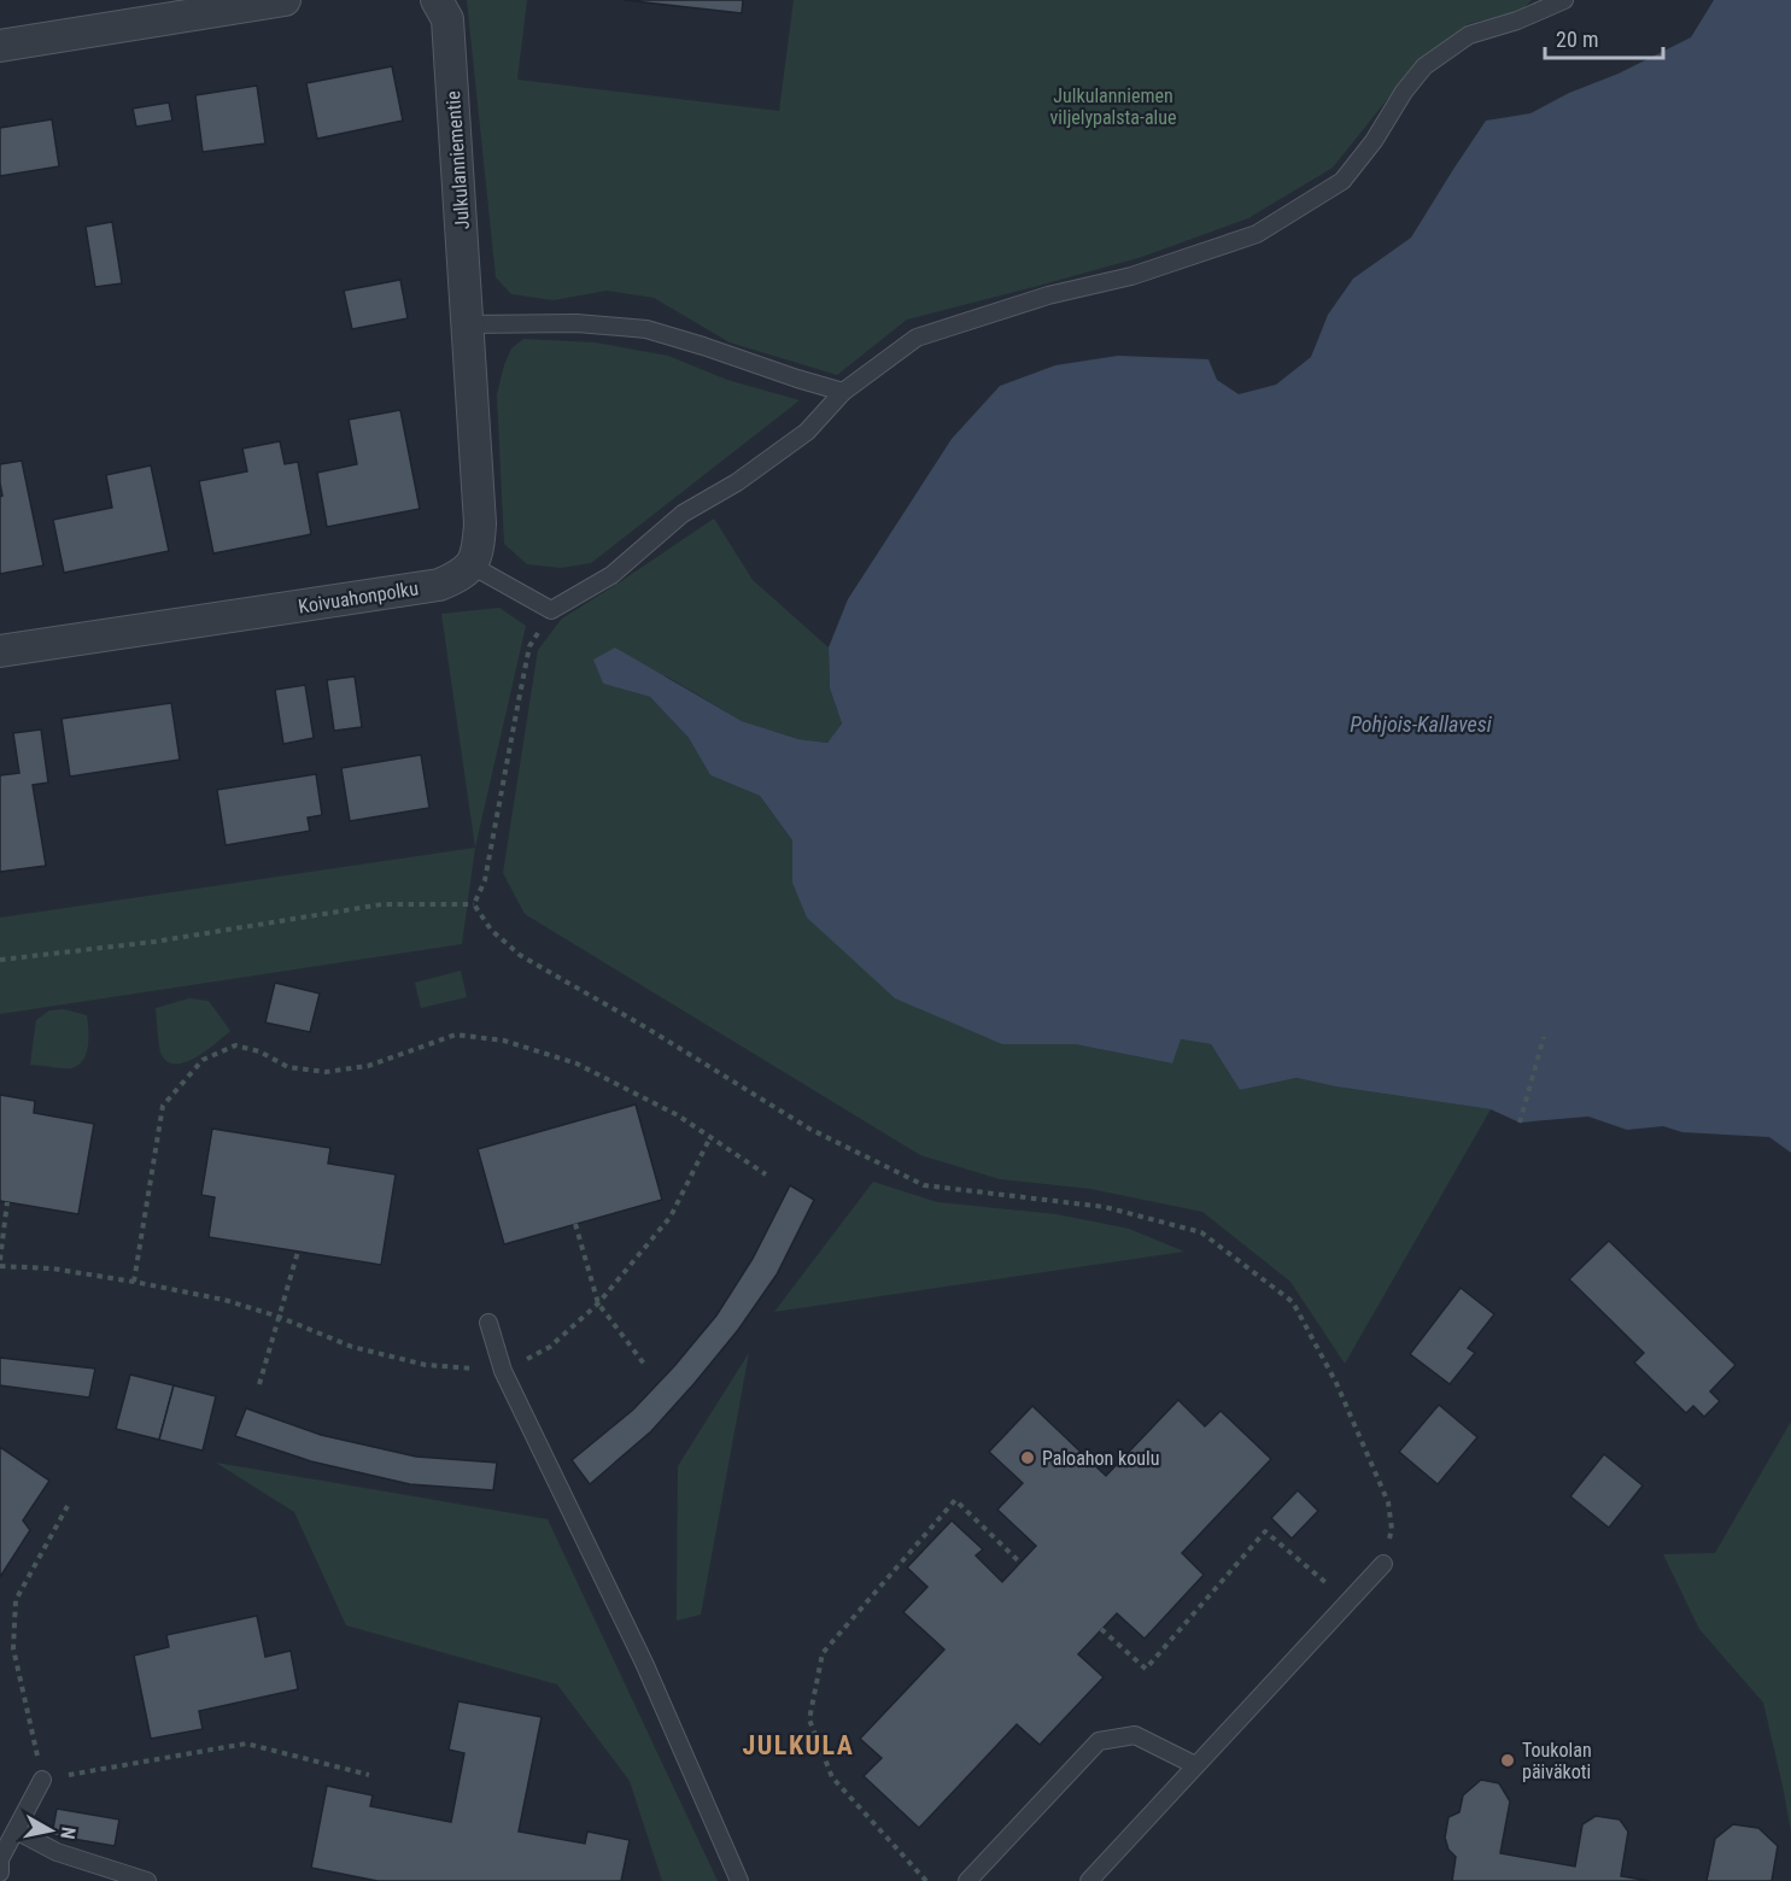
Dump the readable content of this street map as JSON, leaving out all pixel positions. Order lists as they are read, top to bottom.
{
  "streets": {
    "street": ["Julkulanniementie", "Koivuahonpolku"]
  },
  "districts": ["JULKULA"],
  "water": ["Pohjois-Kallavesi"],
  "parks": ["Julkulanniemen viljelypalsta-alue"],
  "places": ["Paloahon koulu", "Toukolan päiväkoti"],
  "scale_bar": "20 m",
  "north": "right"
}
